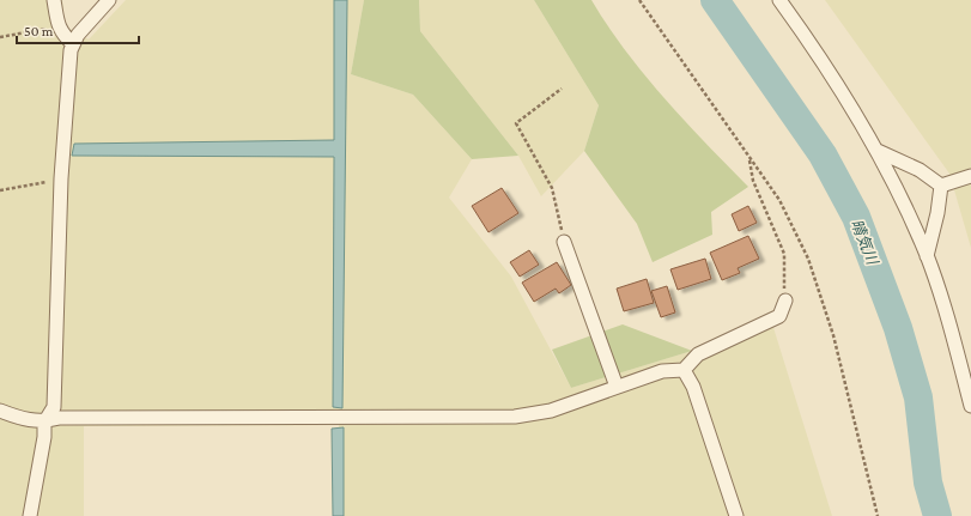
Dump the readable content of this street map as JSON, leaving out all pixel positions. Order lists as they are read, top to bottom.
{
  "water": ["晴気川"],
  "scale_bar": "50 m"
}
